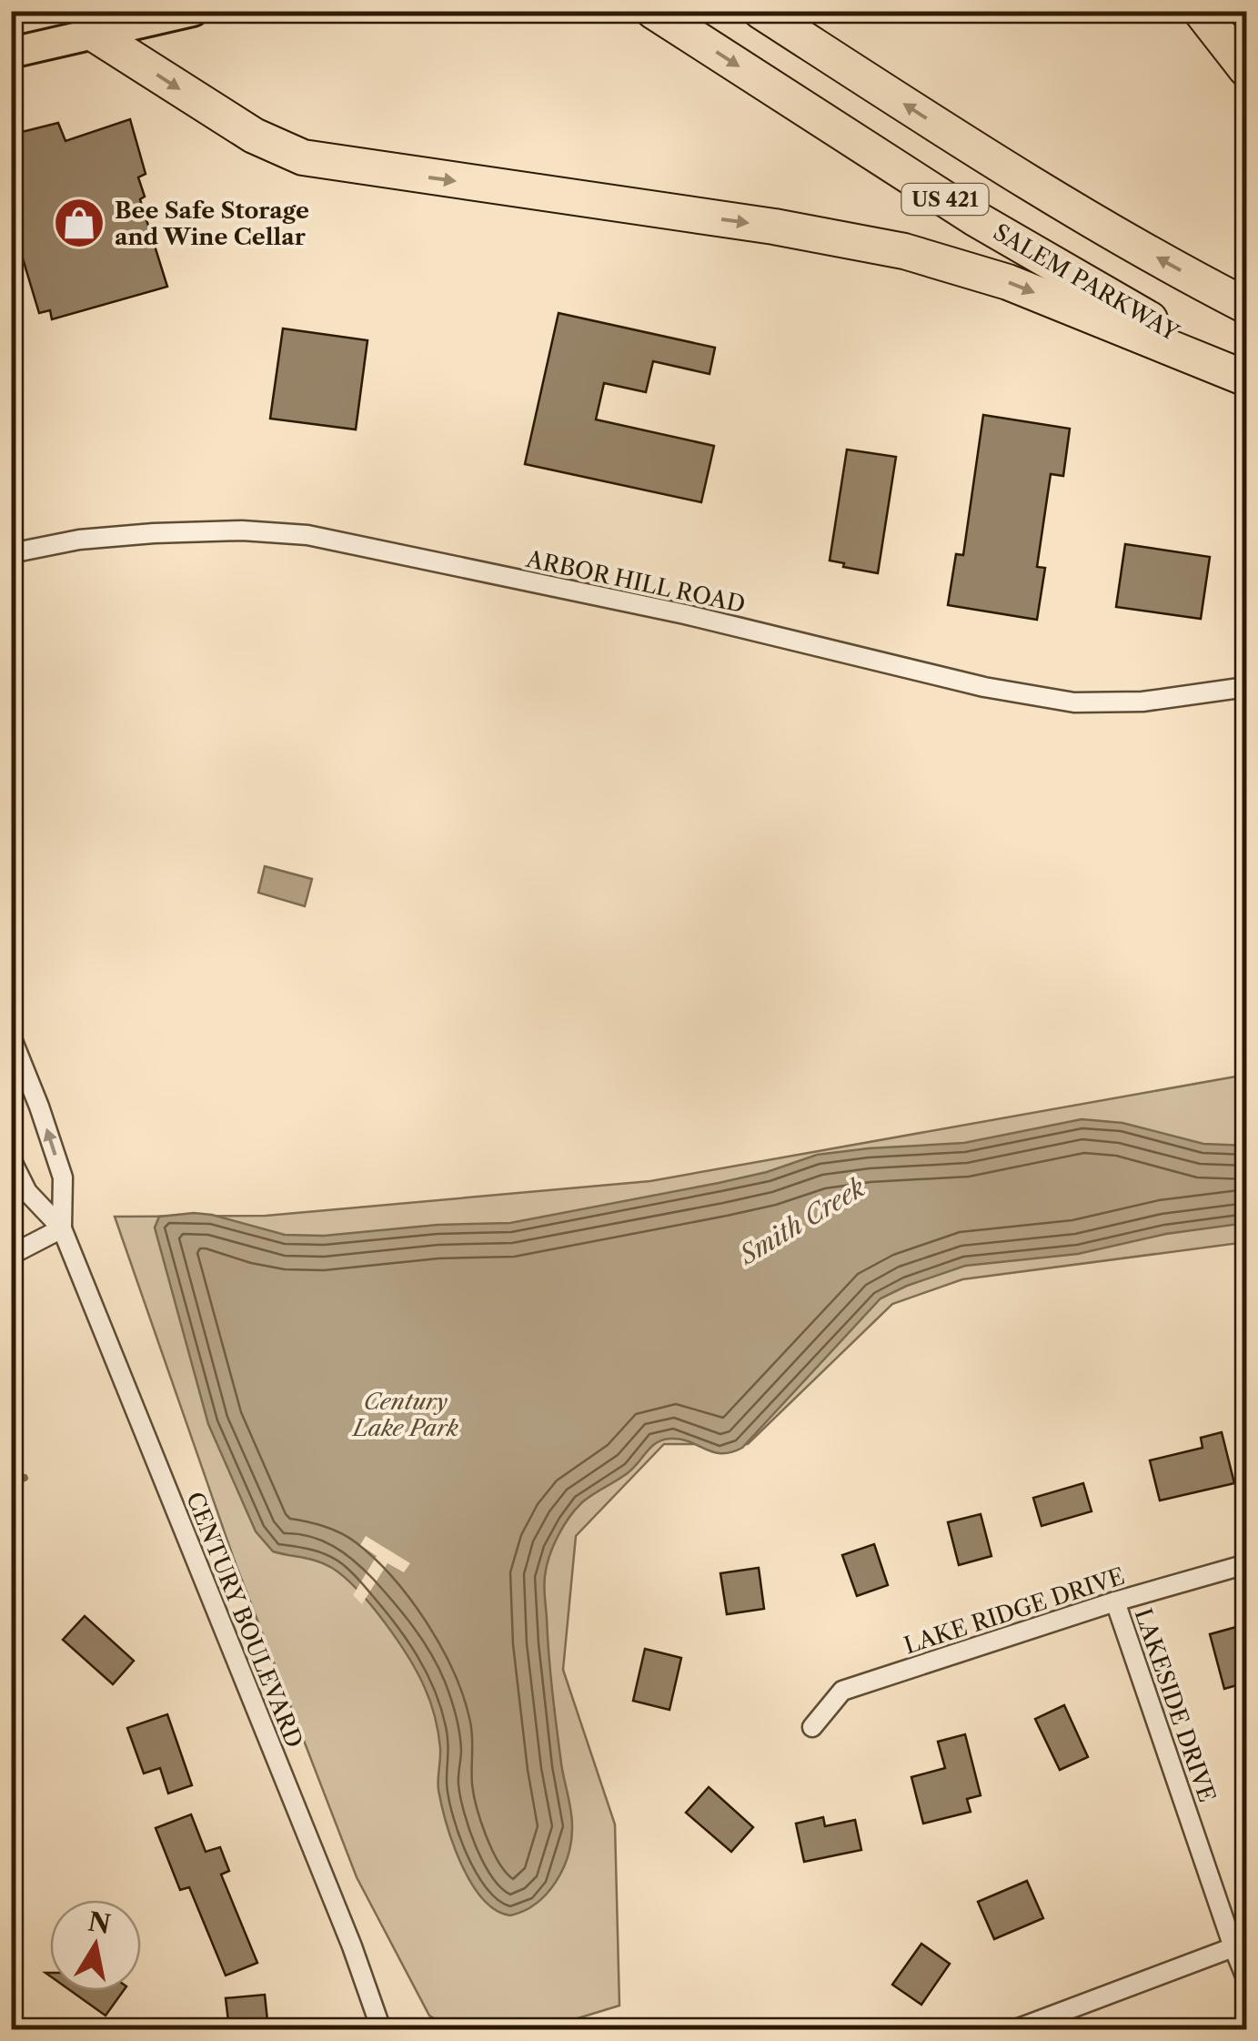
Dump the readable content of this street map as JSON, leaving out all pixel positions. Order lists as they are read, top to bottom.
{
  "streets": {
    "highway": ["US 421", "SALEM PARKWAY"],
    "street": [
      "ARBOR HILL ROAD",
      "LAKE RIDGE DRIVE",
      "CENTURY BOULEVARD",
      "LAKESIDE DRIVE"
    ]
  },
  "crossings": [
    ["LAKE RIDGE DRIVE", "LAKESIDE DRIVE"]
  ],
  "water": ["Smith Creek"],
  "parks": ["Century Lake Park"],
  "places": {
    "shop": ["Bee Safe Storage and Wine Cellar"]
  },
  "north": "top"
}
